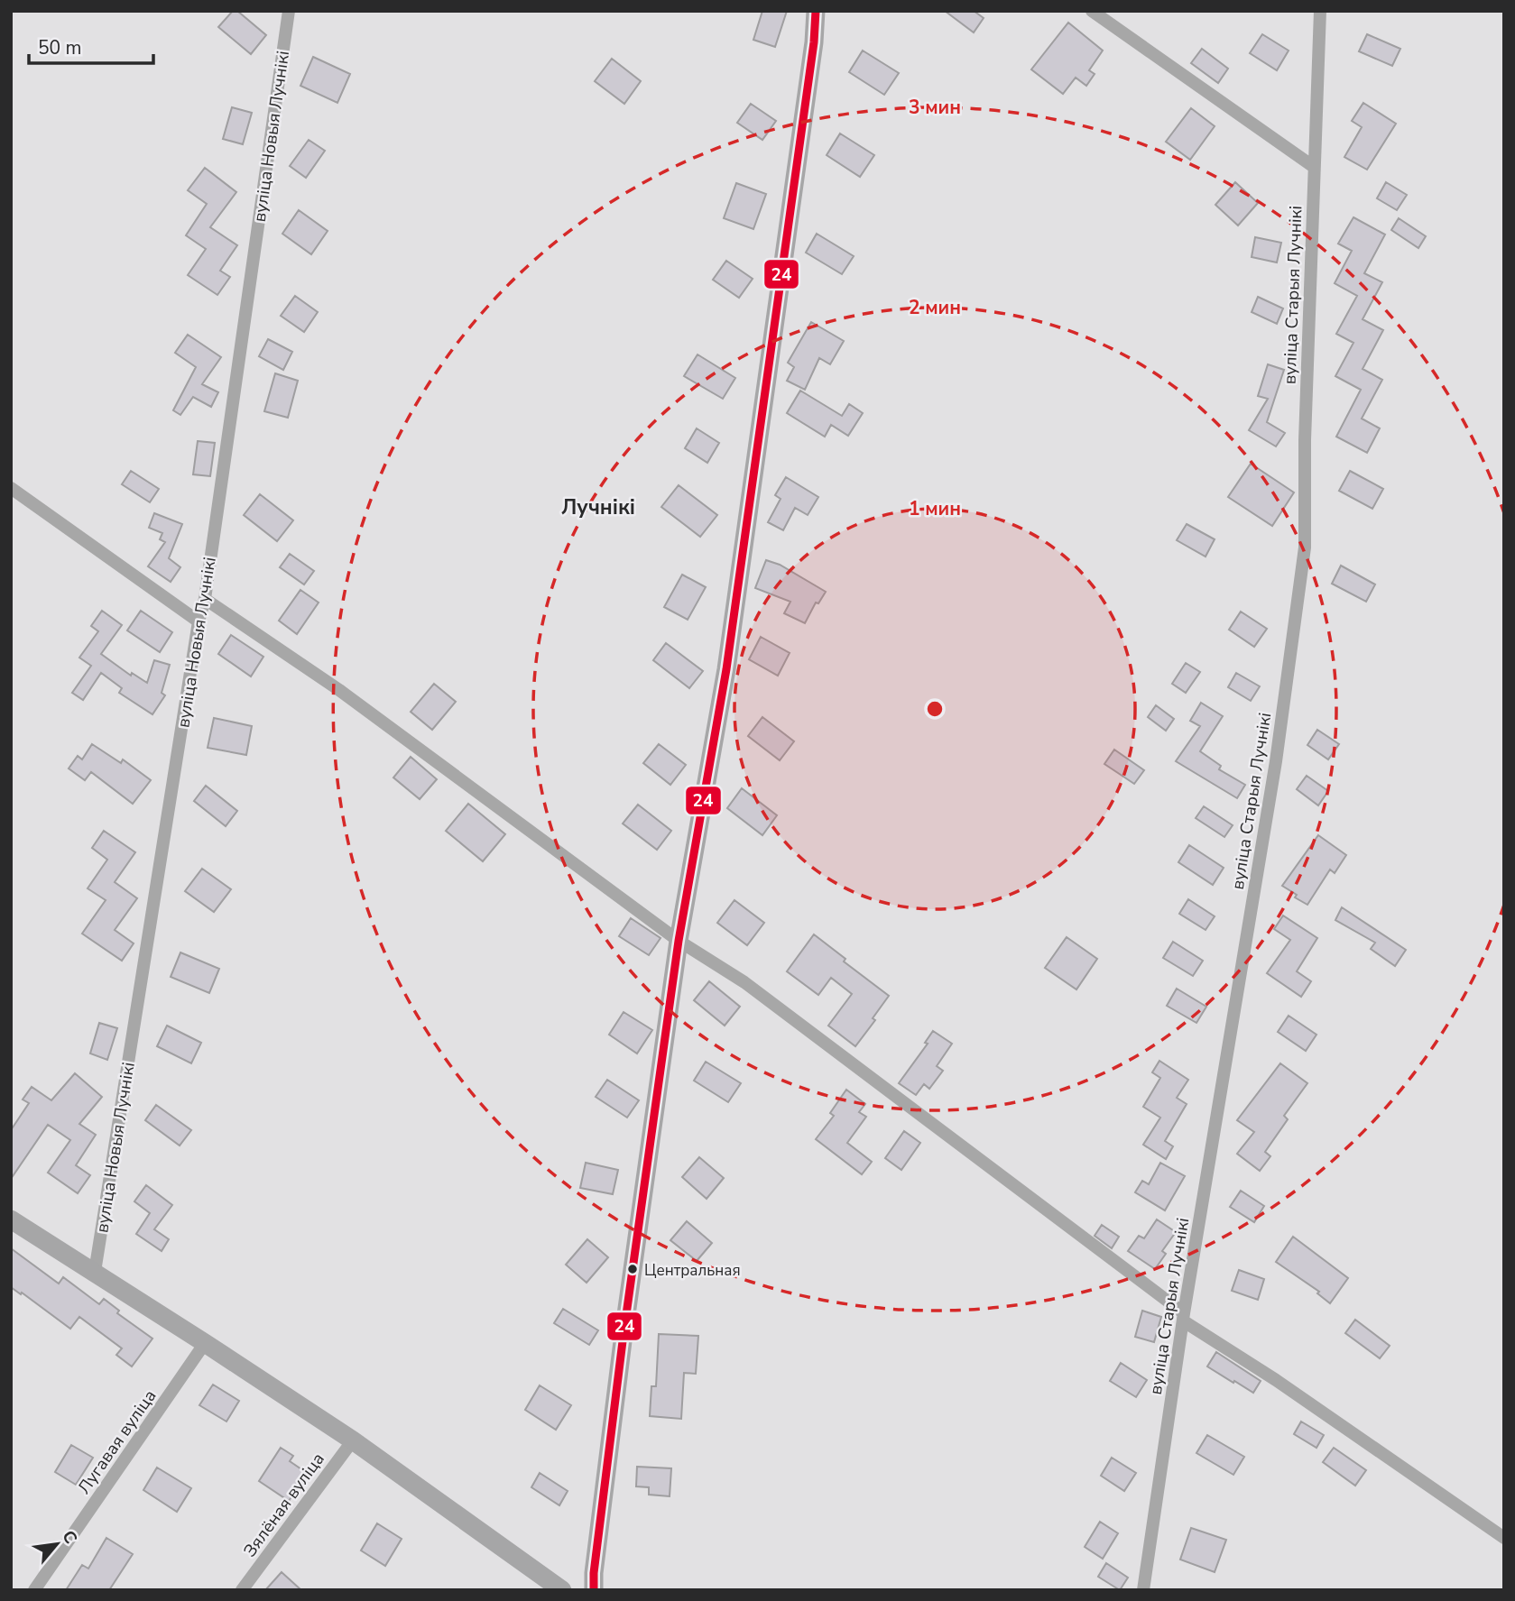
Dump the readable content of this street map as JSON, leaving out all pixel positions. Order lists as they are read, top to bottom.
{
  "streets": {
    "street": [
      "вуліца Новыя Лучнікі",
      "вуліца Старыя Лучнікі",
      "Лугавая вуліца",
      "Зялёная вуліца"
    ]
  },
  "districts": ["Лучнікі"],
  "places": ["Центральная"],
  "lines": ["transit line 24"],
  "scale_bar": "50 m",
  "north": "top right",
  "rings": ["3 мин", "2 мин", "1 мин"]
}
